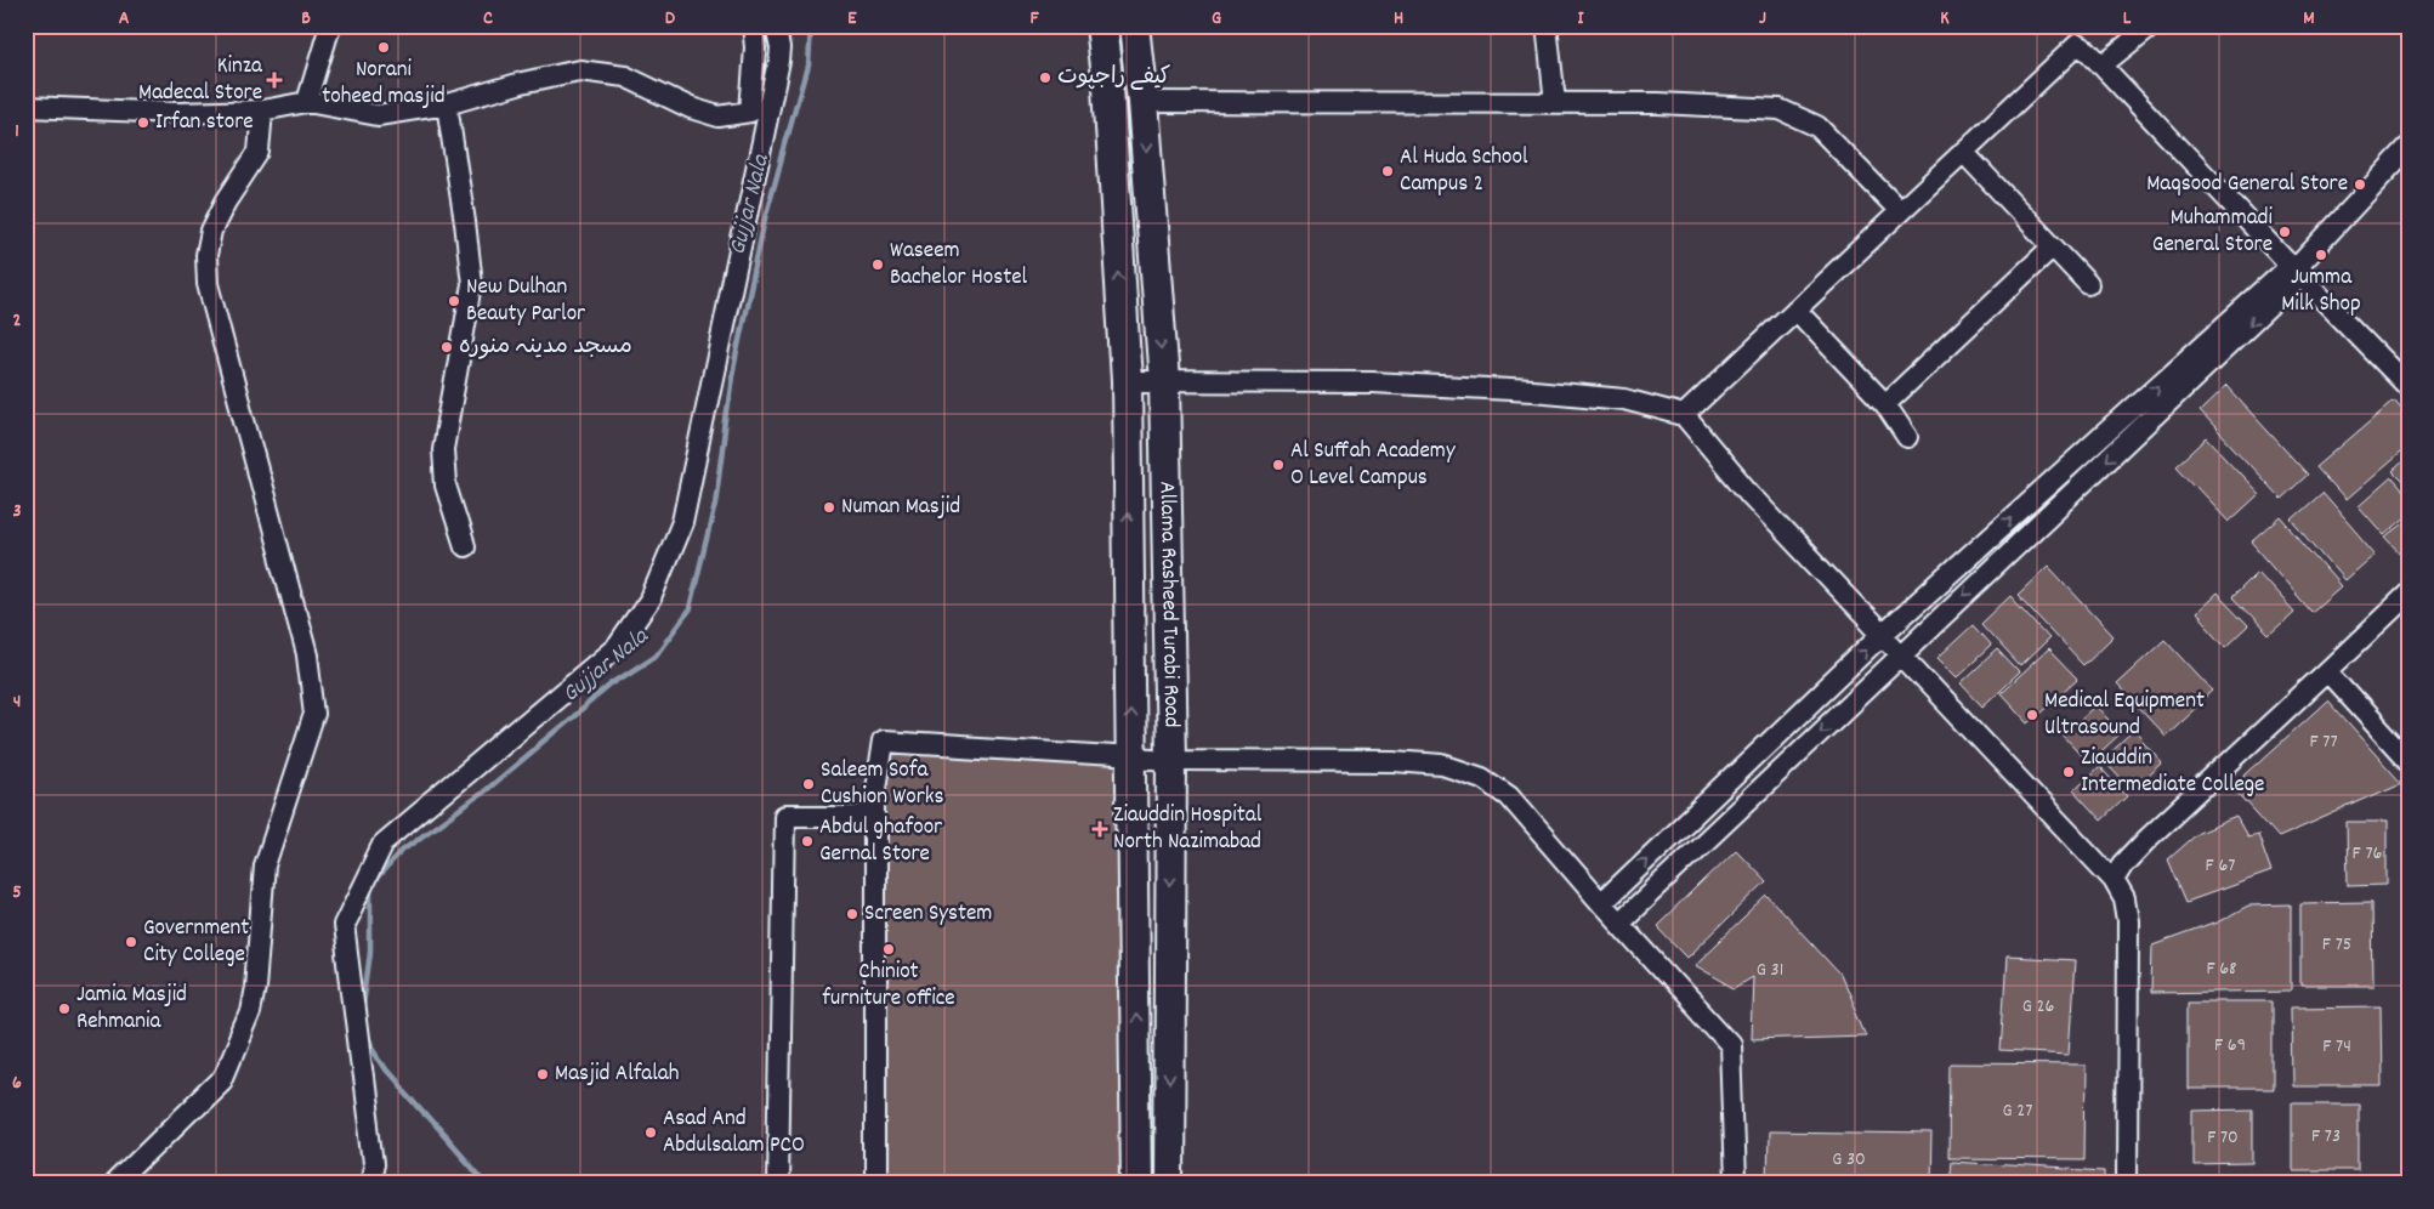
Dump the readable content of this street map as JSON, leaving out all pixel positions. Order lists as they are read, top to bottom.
{
  "streets": {
    "main road": ["Allama Rasheed Turabi Road"]
  },
  "water": ["Gujjar Nala"],
  "places": {
    "other": [
      "Norani toheed masjid",
      "کیفے راجپوت",
      "Irfan store",
      "Al Huda School Campus 2",
      "Maqsood General Store",
      "Muhammadi General Store",
      "Jumma Milk Shop",
      "Waseem Bachelor Hostel",
      "New Dulhan Beauty Parlor",
      "مسجد مدینہ منورہ",
      "Al Suffah Academy O Level Campus",
      "Numan Masjid",
      "Medical Equipment Ultrasound",
      "Ziauddin Intermediate College",
      "Saleem Sofa Cushion Works",
      "Abdul ghafoor Gernal Store",
      "Screen System",
      "Government City College",
      "Chiniot furniture office",
      "Jamia Masjid Rehmania",
      "Masjid Alfalah",
      "Asad And Abdulsalam PCO"
    ],
    "health": ["Kinza Madecal Store", "Ziauddin Hospital North Nazimabad"]
  },
  "house_numbers": [
    "F 77",
    "F 76",
    "F 67",
    "F 75",
    "F 68",
    "G 31",
    "G 26",
    "F 69",
    "F 74",
    "G 27",
    "F 73",
    "F 70",
    "G 30"
  ],
  "grid": {
    "columns": [
      "A",
      "B",
      "C",
      "D",
      "E",
      "F",
      "G",
      "H",
      "I",
      "J",
      "K",
      "L",
      "M"
    ],
    "rows": [
      "1",
      "2",
      "3",
      "4",
      "5",
      "6"
    ]
  }
}
